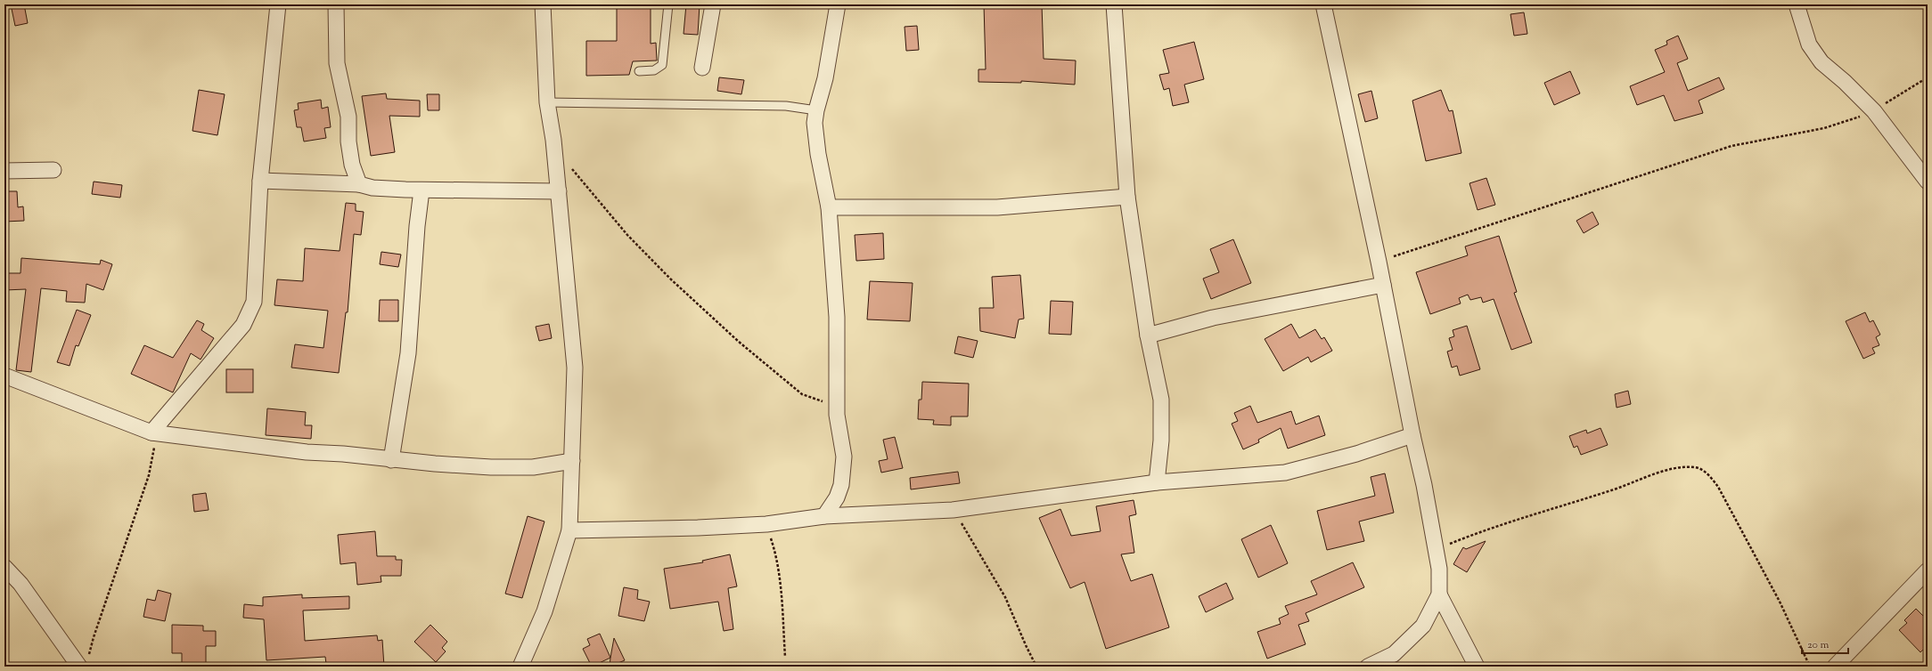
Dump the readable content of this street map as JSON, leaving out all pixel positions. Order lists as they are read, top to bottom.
{
  "scale_bar": "20 m"
}
